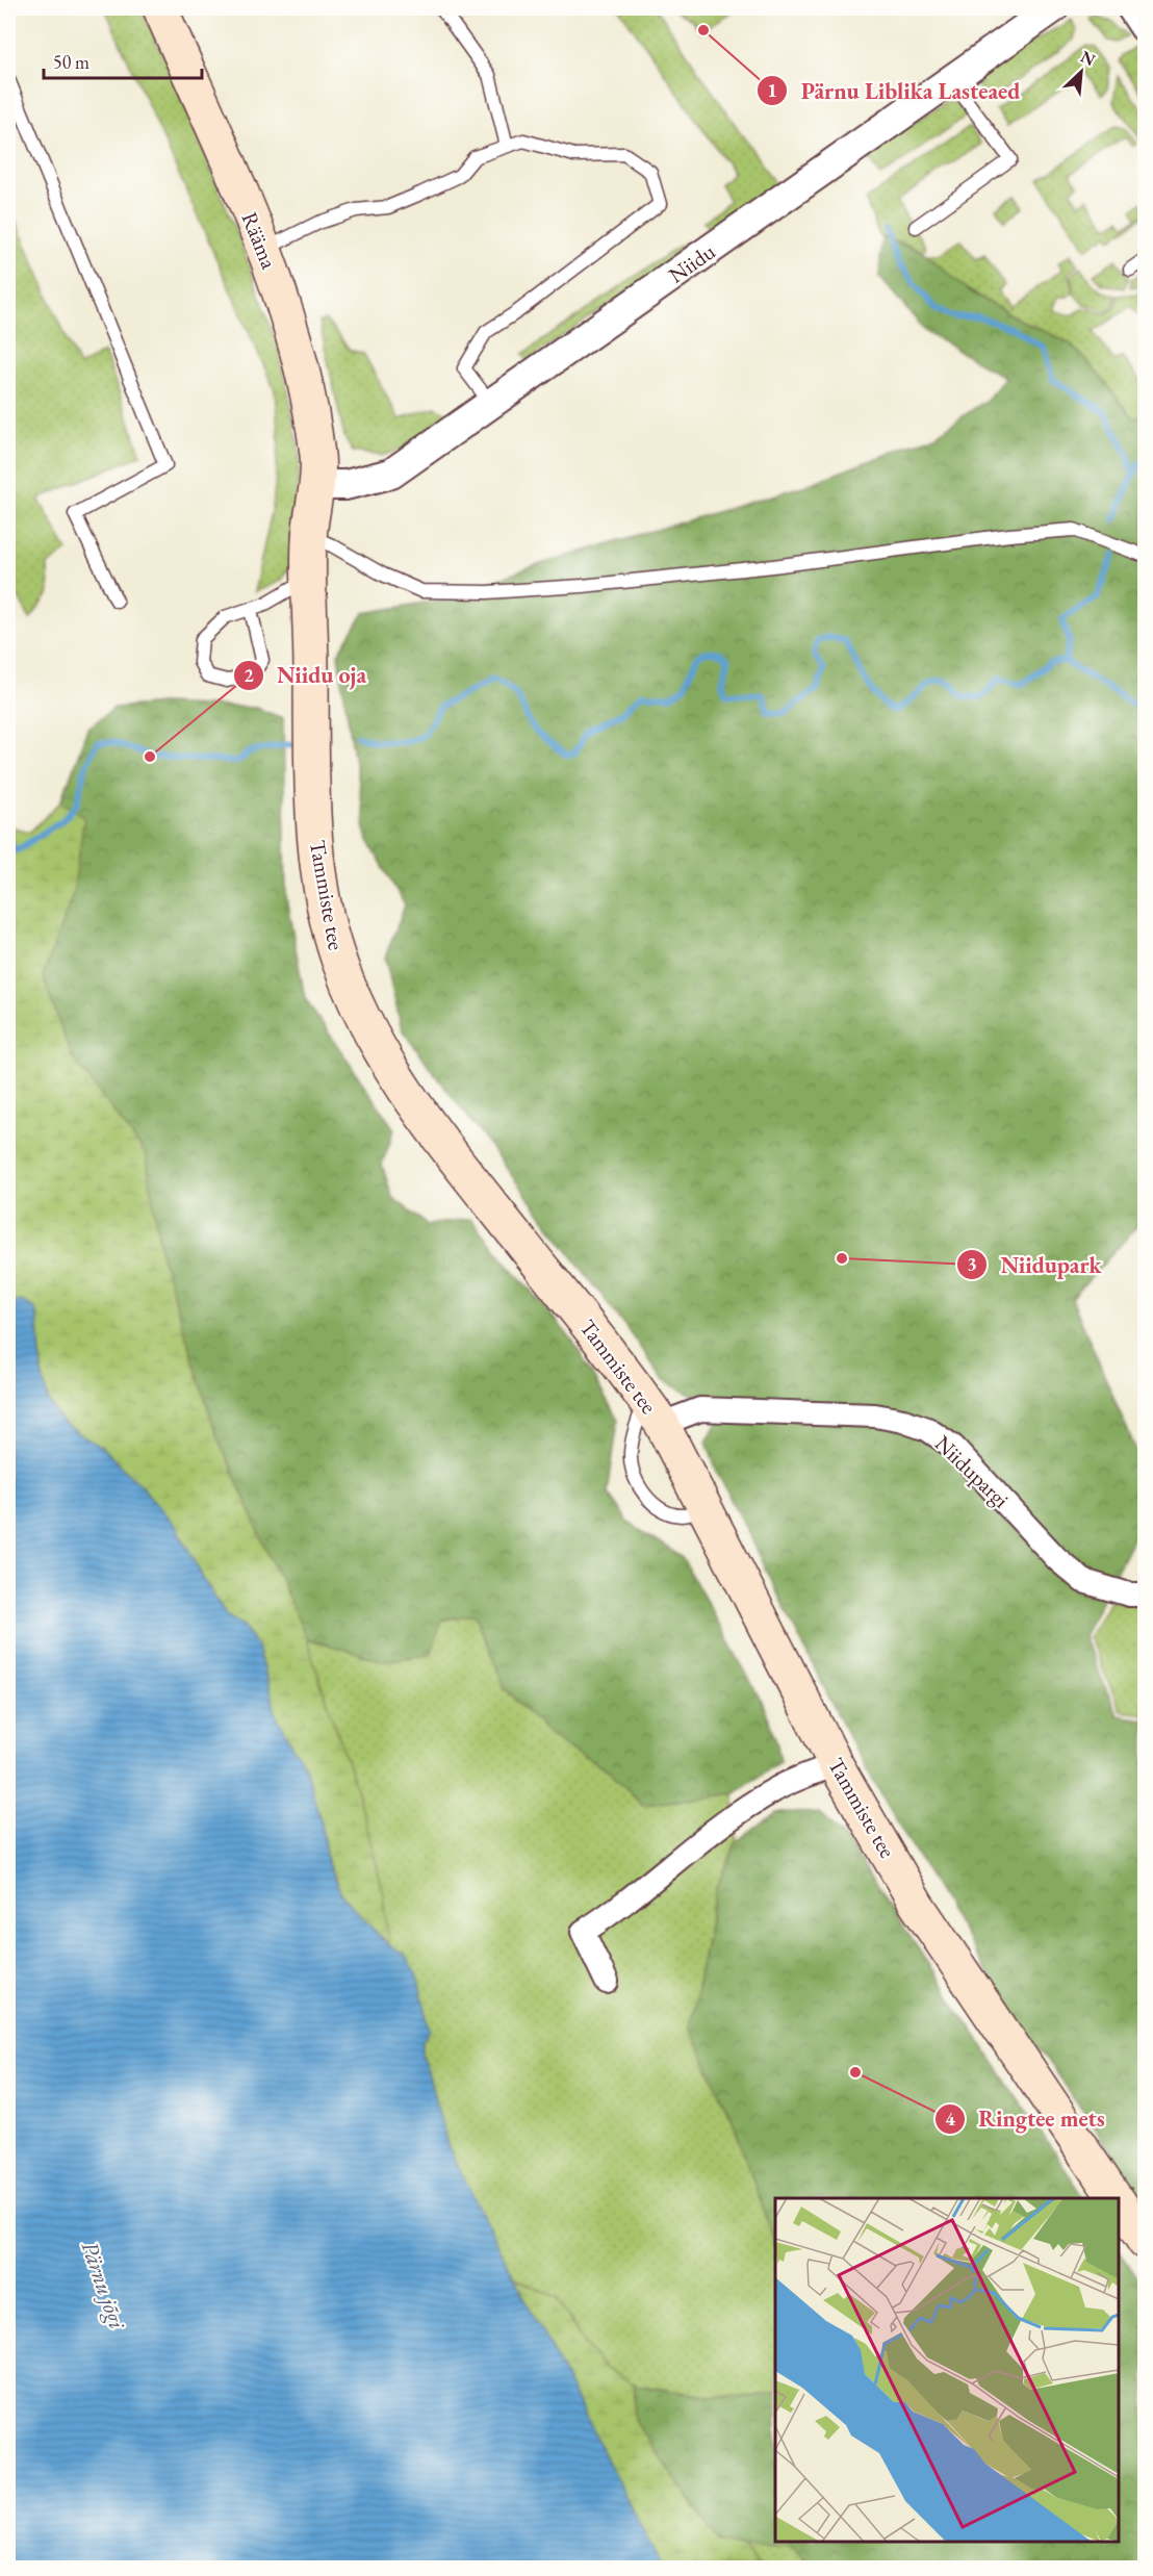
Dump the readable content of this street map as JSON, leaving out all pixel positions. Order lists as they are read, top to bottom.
{
  "streets": {
    "main road": ["Rääma", "Tammiste tee"],
    "street": ["Niidu", "Niidupargi"]
  },
  "crossings": [
    ["Rääma", "Niidu"],
    ["Rääma", "Tammiste tee"],
    ["Niidu", "Tammiste tee"],
    ["Tammiste tee", "Niidupargi"]
  ],
  "water": ["Pärnu jõgi"],
  "places": [
    "Pärnu Liblika Lasteaed",
    "Niidu oja",
    "Niidupark",
    "Ringtee mets"
  ],
  "scale_bar": "50 m",
  "north": "top right"
}
